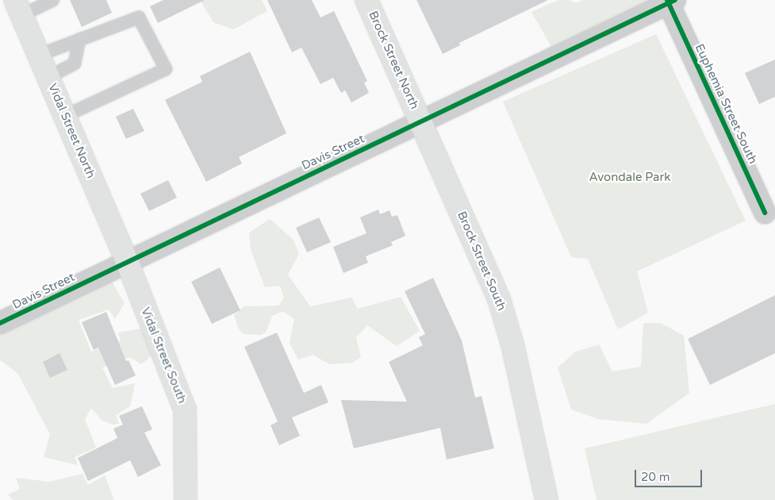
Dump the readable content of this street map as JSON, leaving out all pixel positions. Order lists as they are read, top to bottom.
{
  "streets": {
    "main road": [
      "Brock Street North",
      "Vidal Street North",
      "Brock Street South",
      "Vidal Street South"
    ],
    "street": ["Euphemia Street South", "Davis Street"]
  },
  "crossings": [
    ["Brock Street North", "Davis Street"],
    ["Brock Street North", "Brock Street South"],
    ["Euphemia Street South", "Davis Street"],
    ["Vidal Street North", "Davis Street"],
    ["Vidal Street North", "Vidal Street South"],
    ["Davis Street", "Brock Street South"],
    ["Davis Street", "Vidal Street South"]
  ],
  "parks": ["Avondale Park"],
  "scale_bar": "20 m"
}
